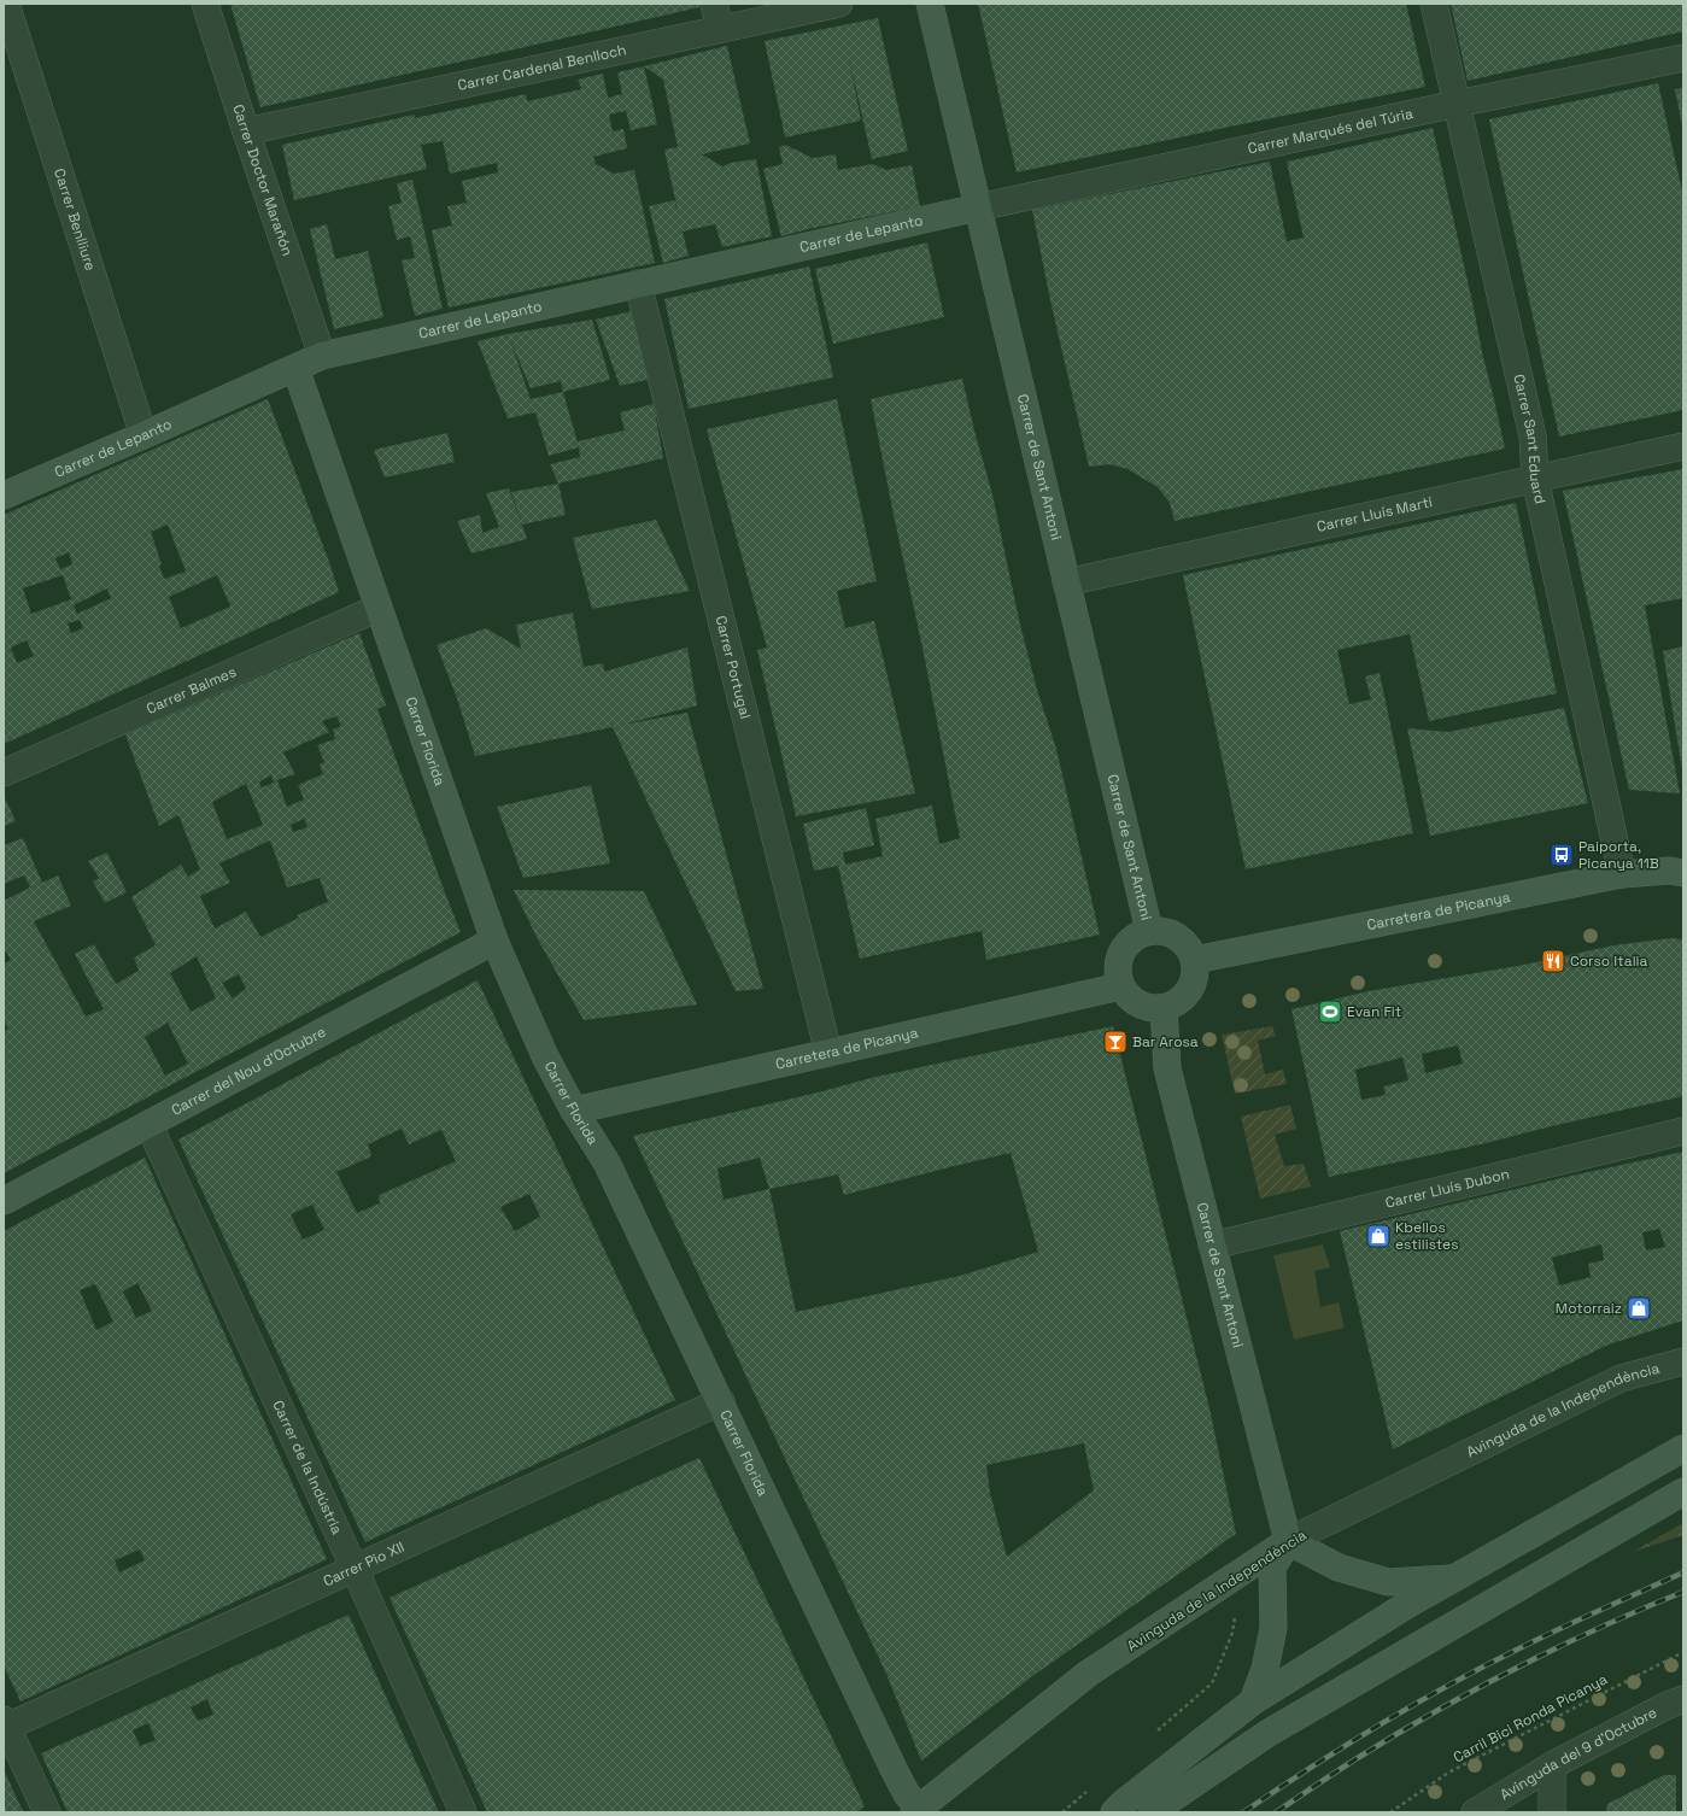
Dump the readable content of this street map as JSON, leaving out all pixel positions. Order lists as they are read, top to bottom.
{
  "streets": {
    "street": [
      "Carrer Cardenal Benlloch",
      "Carrer Marqués del Túria",
      "Carrer Doctor Marañón",
      "Carrer Benlliure",
      "Carrer de Lepanto",
      "Carrer Sant Eduard",
      "Carrer de Sant Antoni",
      "Carrer Lluís Martí",
      "Carrer Portugal",
      "Carrer Balmes",
      "Carrer Florida",
      "Carretera de Picanya",
      "Carrer del Nou d'Octubre",
      "Carrer Lluís Dubon",
      "Avinguda de la Independència",
      "Carrer de la Indústria",
      "Carrer Pio XII",
      "Avinguda del 9 d'Octubre"
    ],
    "path": ["Carril Bici Ronda Picanya"]
  },
  "crossings": [
    ["Carrer Cardenal Benlloch", "Carrer Doctor Marañón"],
    ["Carrer Marqués del Túria", "Carrer de Lepanto"],
    ["Carrer Marqués del Túria", "Carrer Sant Eduard"],
    ["Carrer Marqués del Túria", "Carrer de Sant Antoni"],
    ["Carrer Doctor Marañón", "Carrer de Lepanto"],
    ["Carrer Benlliure", "Carrer de Lepanto"],
    ["Carrer de Lepanto", "Carrer de Sant Antoni"],
    ["Carrer de Lepanto", "Carrer Portugal"],
    ["Carrer de Lepanto", "Carrer Florida"],
    ["Carrer Sant Eduard", "Carrer Lluís Martí"],
    ["Carrer Sant Eduard", "Carretera de Picanya"],
    ["Carrer de Sant Antoni", "Carrer Lluís Martí"],
    ["Carrer de Sant Antoni", "Carretera de Picanya"],
    ["Carrer de Sant Antoni", "Carrer Lluís Dubon"],
    ["Carrer de Sant Antoni", "Avinguda de la Independència"],
    ["Carrer Portugal", "Carretera de Picanya"],
    ["Carrer Balmes", "Carrer Florida"],
    ["Carrer Florida", "Carretera de Picanya"],
    ["Carrer Florida", "Carrer del Nou d'Octubre"],
    ["Carrer Florida", "Avinguda de la Independència"],
    ["Carrer Florida", "Carrer Pio XII"],
    ["Carrer del Nou d'Octubre", "Carrer de la Indústria"],
    ["Carrer de la Indústria", "Carrer Pio XII"]
  ],
  "places": {
    "bus stop": ["Paiporta, Picanya 11B"],
    "restaurant": ["Corso Italia"],
    "sports": ["Evan Fit"],
    "bar": ["Bar Arosa"],
    "shop": ["Kbellos estilistes", "Motorraiz"]
  }
}
